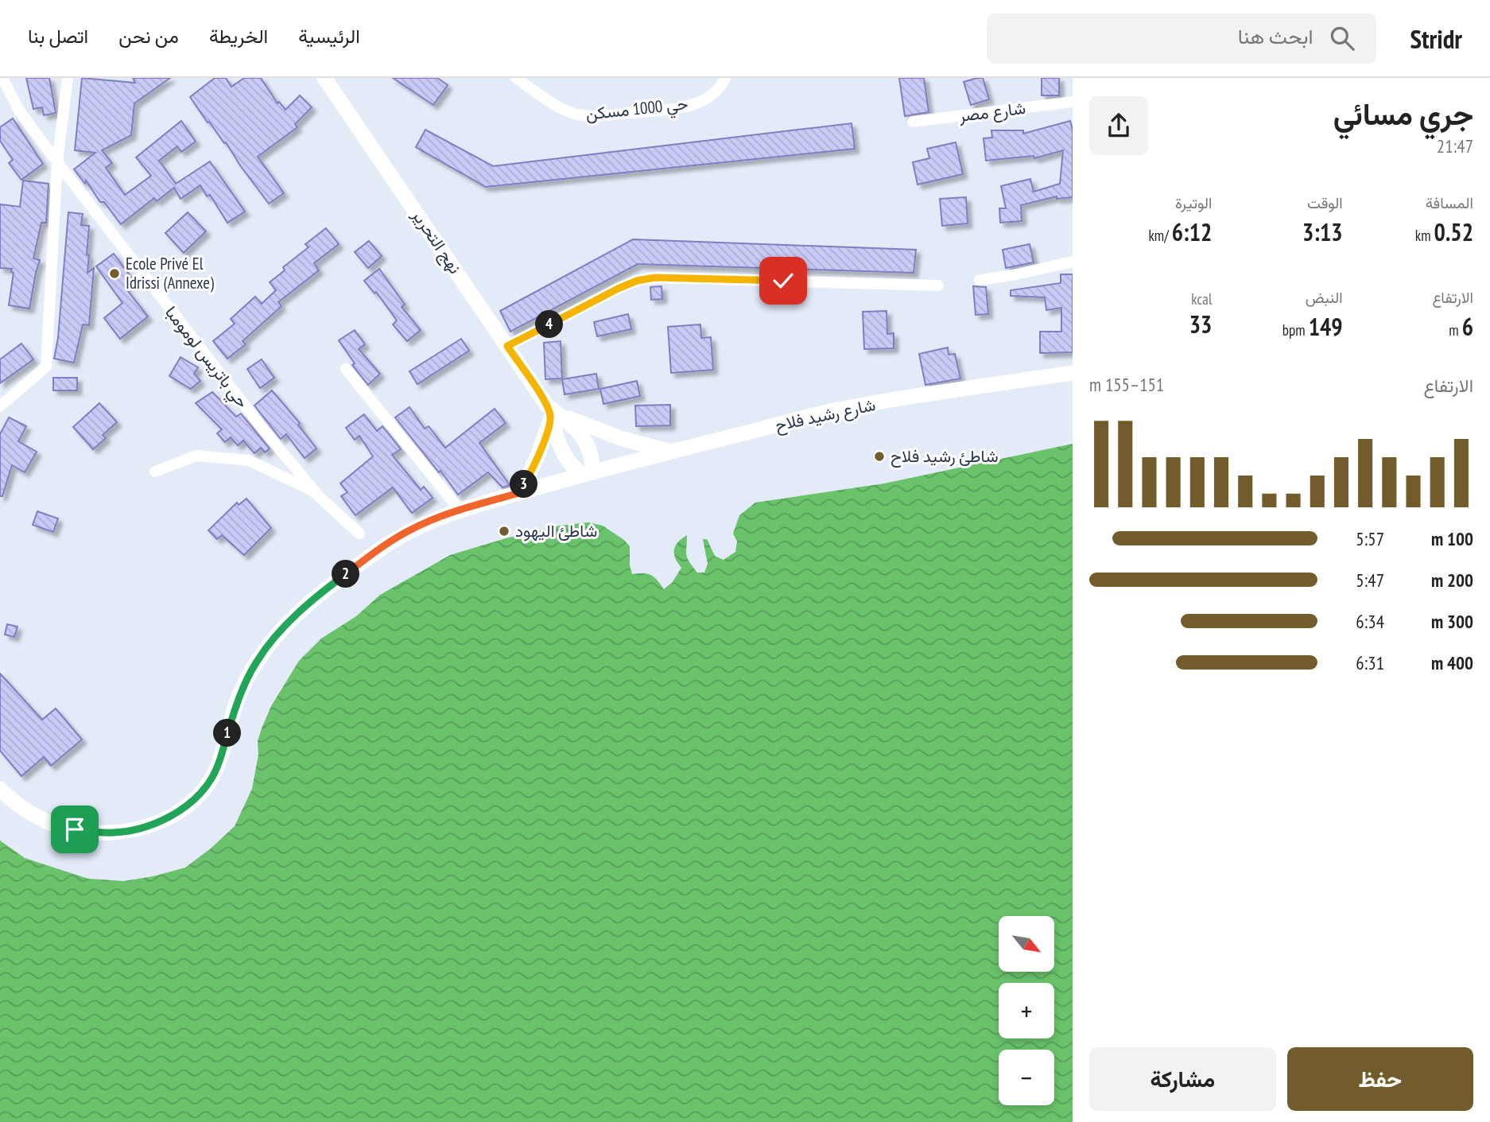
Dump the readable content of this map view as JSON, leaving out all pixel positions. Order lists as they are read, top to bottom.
{
  "streets": {
    "street": [
      "حي 1000 مسكن",
      "شارع مصر",
      "نهج التحرير",
      "حي باتريس لومومبا",
      "شارع رشيد فلاح"
    ]
  },
  "crossings": [
    ["نهج التحرير", "شارع رشيد فلاح"]
  ],
  "places": ["Ecole Privé El Idrissi (Annexe)", "شاطئ رشيد فلاح", "شاطئ اليهود"],
  "north": "bottom right",
  "page": {
    "header": "Stridr",
    "search": "ابحث هنا",
    "nav": [
      "الرئيسية",
      "الخريطة",
      "من نحن",
      "اتصل بنا"
    ],
    "heading": ["جري مسائي", "21:47"],
    "stats": [
      ["المسافة", "0.52 km"],
      ["الوقت", "3:13"],
      ["الوتيرة", "6:12 /km"],
      ["الارتفاع", "6 m"],
      ["النبض", "149 bpm"],
      ["kcal", "33"]
    ],
    "pins": [
      "4",
      "3",
      "2",
      "1"
    ],
    "chart": ["الارتفاع", "151–155 m"],
    "list": [
      {
        "name": "100 m",
        "note": "5:57"
      },
      {
        "name": "200 m",
        "note": "5:47"
      },
      {
        "name": "300 m",
        "note": "6:34"
      },
      {
        "name": "400 m",
        "note": "6:31"
      }
    ],
    "map_buttons": ["+", "−"],
    "buttons": ["حفظ", "مشاركة"]
  }
}
